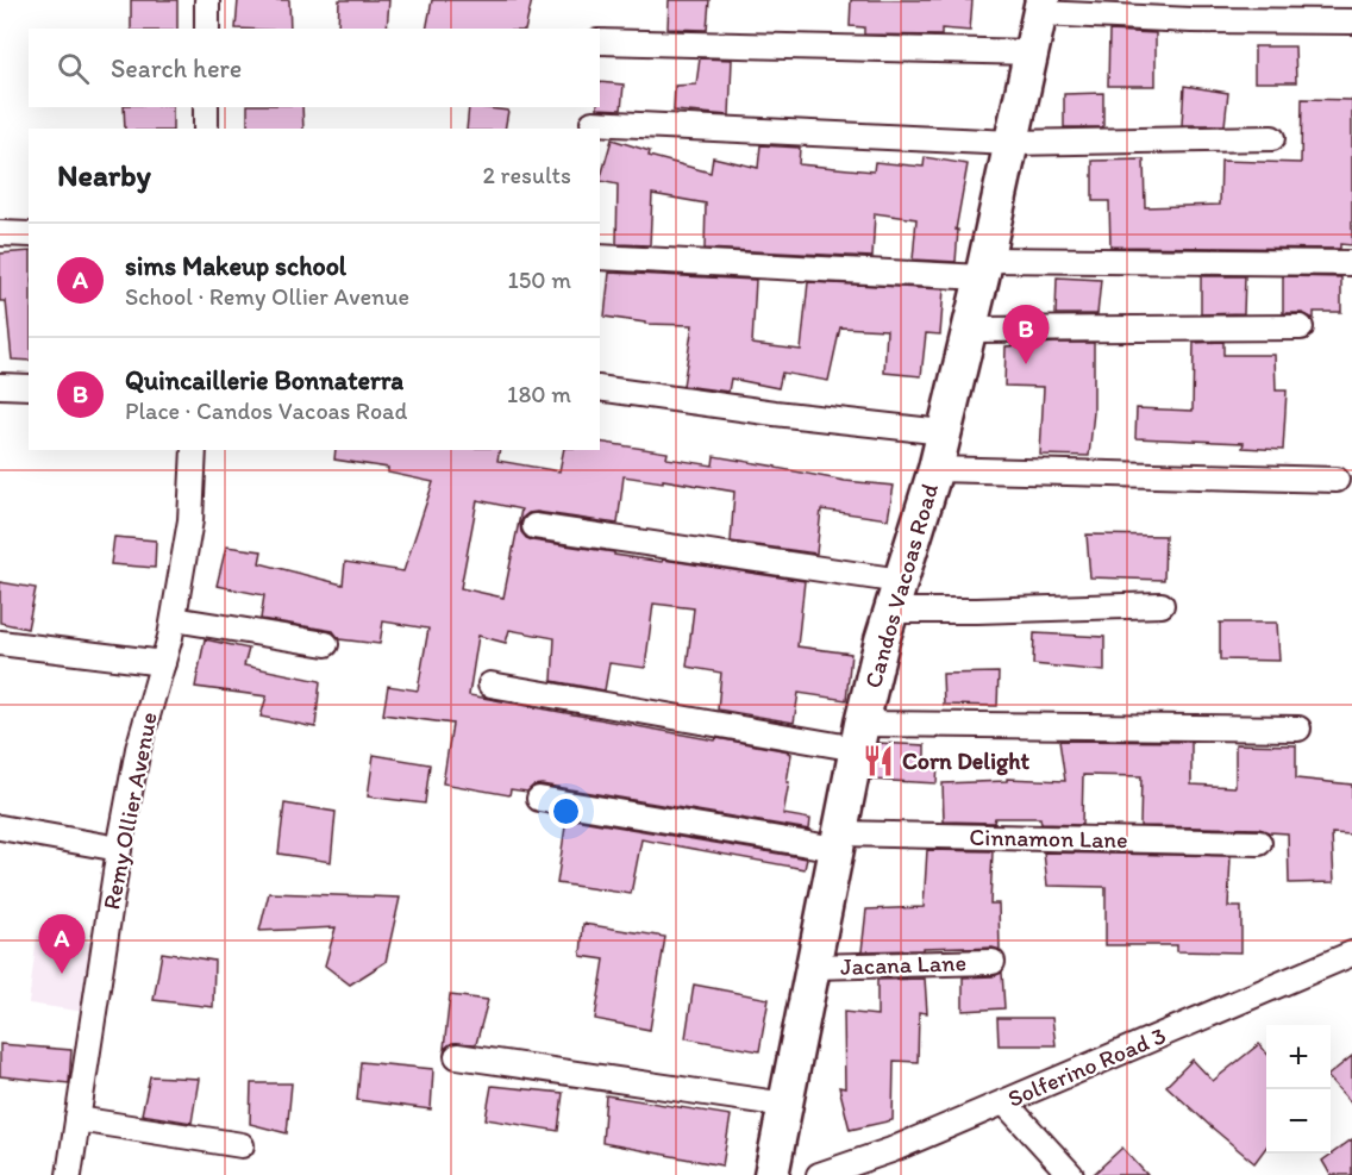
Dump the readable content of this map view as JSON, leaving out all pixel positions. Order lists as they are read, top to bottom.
{
  "streets": {
    "main road": ["Candos Vacoas Road"],
    "street": [
      "Remy Ollier Avenue",
      "Cinnamon Lane",
      "Jacana Lane",
      "Solferino Road 3"
    ]
  },
  "crossings": [
    ["Candos Vacoas Road", "Cinnamon Lane"],
    ["Candos Vacoas Road", "Jacana Lane"]
  ],
  "places": {
    "restaurant": ["Corn Delight"]
  },
  "page": {
    "search": "Search here",
    "heading": ["Nearby", "2 results"],
    "list": [
      {
        "mark": "A",
        "name": "sims Makeup school",
        "note": "School · Remy Ollier Avenue",
        "value": "150 m"
      },
      {
        "mark": "B",
        "name": "Quincaillerie Bonnaterra",
        "note": "Place · Candos Vacoas Road",
        "value": "180 m"
      }
    ],
    "pins": ["B", "A"],
    "map_buttons": ["+", "−"]
  }
}
